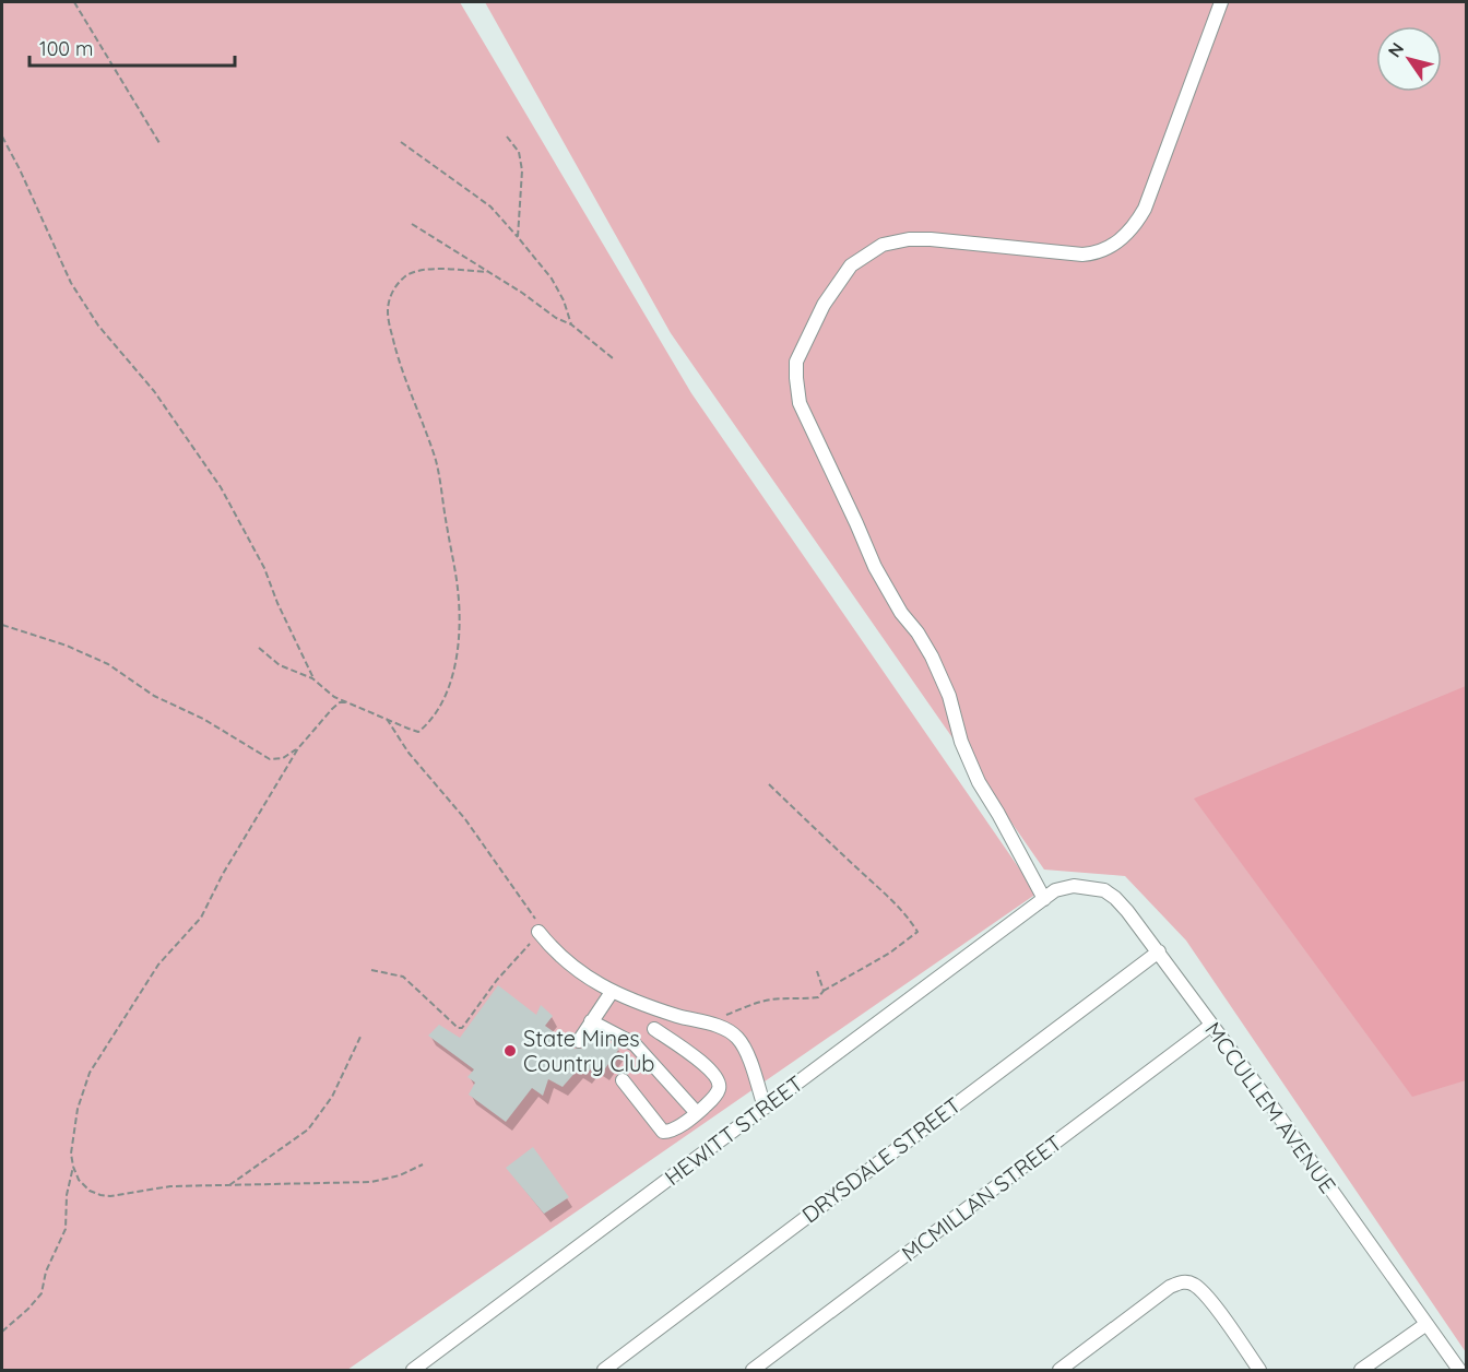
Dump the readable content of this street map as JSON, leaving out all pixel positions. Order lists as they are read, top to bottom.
{
  "streets": {
    "street": [
      "MCCULLEM AVENUE",
      "HEWITT STREET",
      "DRYSDALE STREET",
      "MCMILLAN STREET"
    ]
  },
  "crossings": [
    ["MCCULLEM AVENUE", "HEWITT STREET"],
    ["MCCULLEM AVENUE", "DRYSDALE STREET"],
    ["MCCULLEM AVENUE", "MCMILLAN STREET"]
  ],
  "places": ["State Mines Country Club"],
  "scale_bar": "100 m",
  "north": "top left"
}
